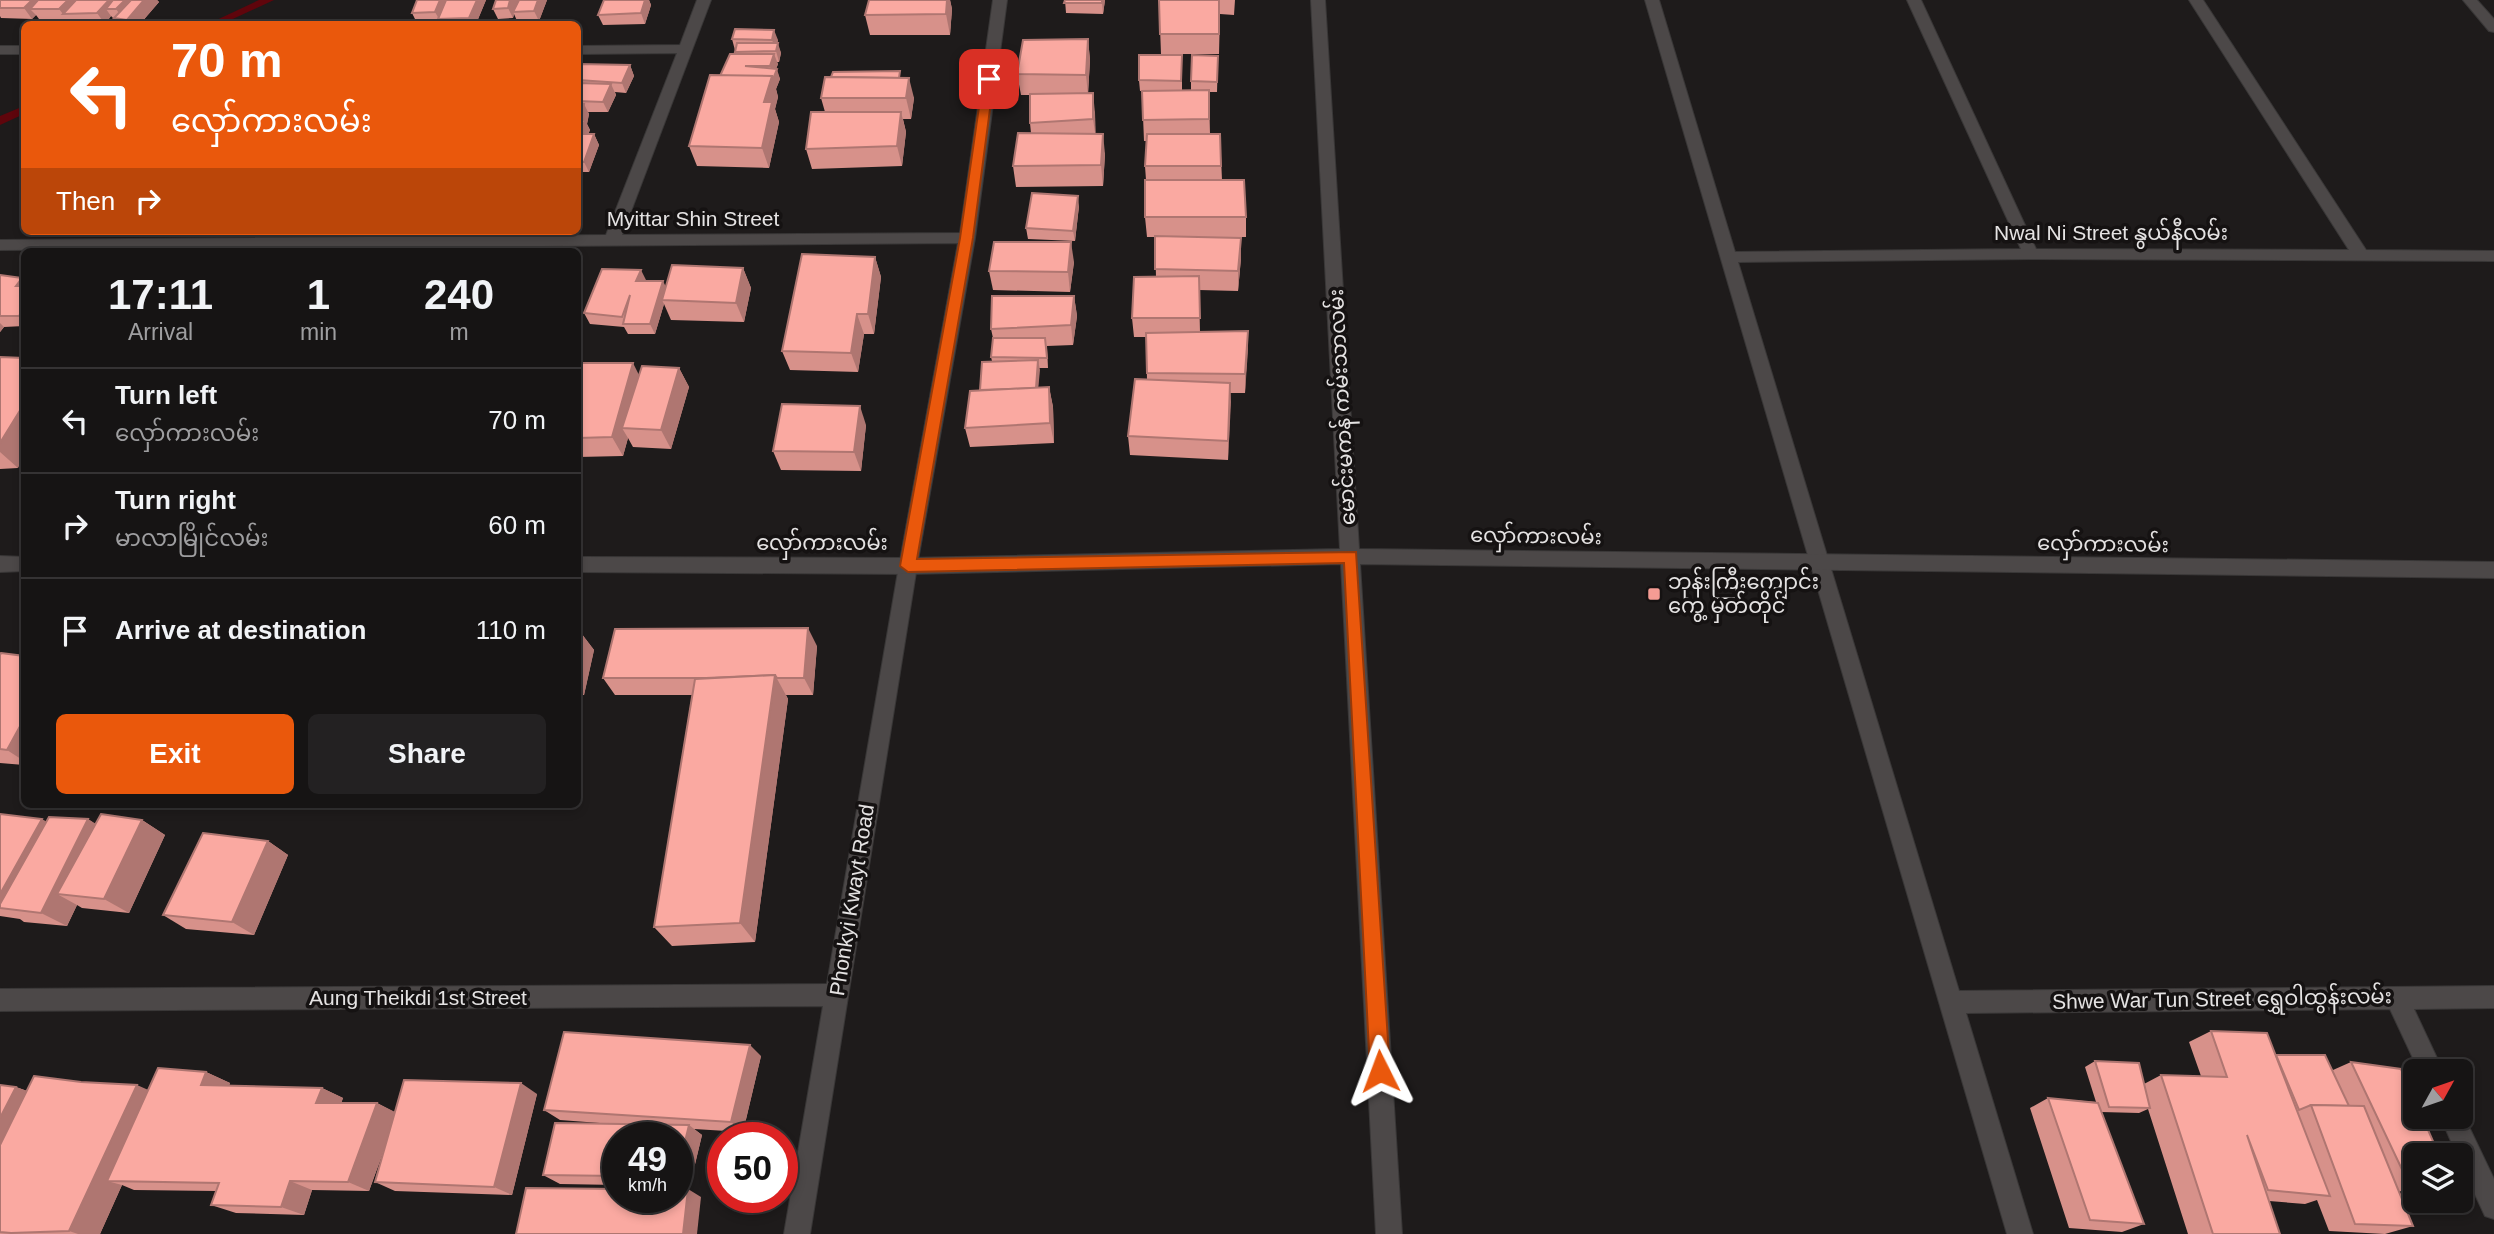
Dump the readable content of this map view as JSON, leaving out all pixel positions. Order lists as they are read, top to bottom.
{
  "streets": {
    "street": [
      "Myittar Shin Street",
      "Nwal Ni Street နွယ်နီလမ်း",
      "မောင်းမကန် ကမ်းသာလမ်း",
      "လှော်ကားလမ်း",
      "Phonkyi Kwayt Road",
      "Aung Theikdi 1st Street",
      "Shwe War Tun Street ရွှေဝါထွန်းလမ်း"
    ]
  },
  "crossings": [
    ["Myittar Shin Street", "Phonkyi Kwayt Road"],
    ["မောင်းမကန် ကမ်းသာလမ်း", "လှော်ကားလမ်း"],
    ["လှော်ကားလမ်း", "Phonkyi Kwayt Road"],
    ["Phonkyi Kwayt Road", "Aung Theikdi 1st Street"]
  ],
  "places": {
    "transit": ["ဘုန်းကြီးကျောင်း ကွေ့ မှတ်တိုင်"]
  },
  "north": "top right",
  "page": {
    "turn": ["70 m", "လှော်ကားလမ်း"],
    "then": "Then",
    "eta": [
      "17:11",
      "Arrival",
      "1",
      "min",
      "240",
      "m"
    ],
    "list": [
      {
        "name": "Turn left",
        "note": "လှော်ကားလမ်း",
        "value": "70 m"
      },
      {
        "name": "Turn right",
        "note": "မာလာမြိုင်လမ်း",
        "value": "60 m"
      },
      {
        "name": "Arrive at destination",
        "value": "110 m"
      }
    ],
    "buttons": ["Exit", "Share"],
    "speed": "49 km/h",
    "limit": "50"
  }
}
